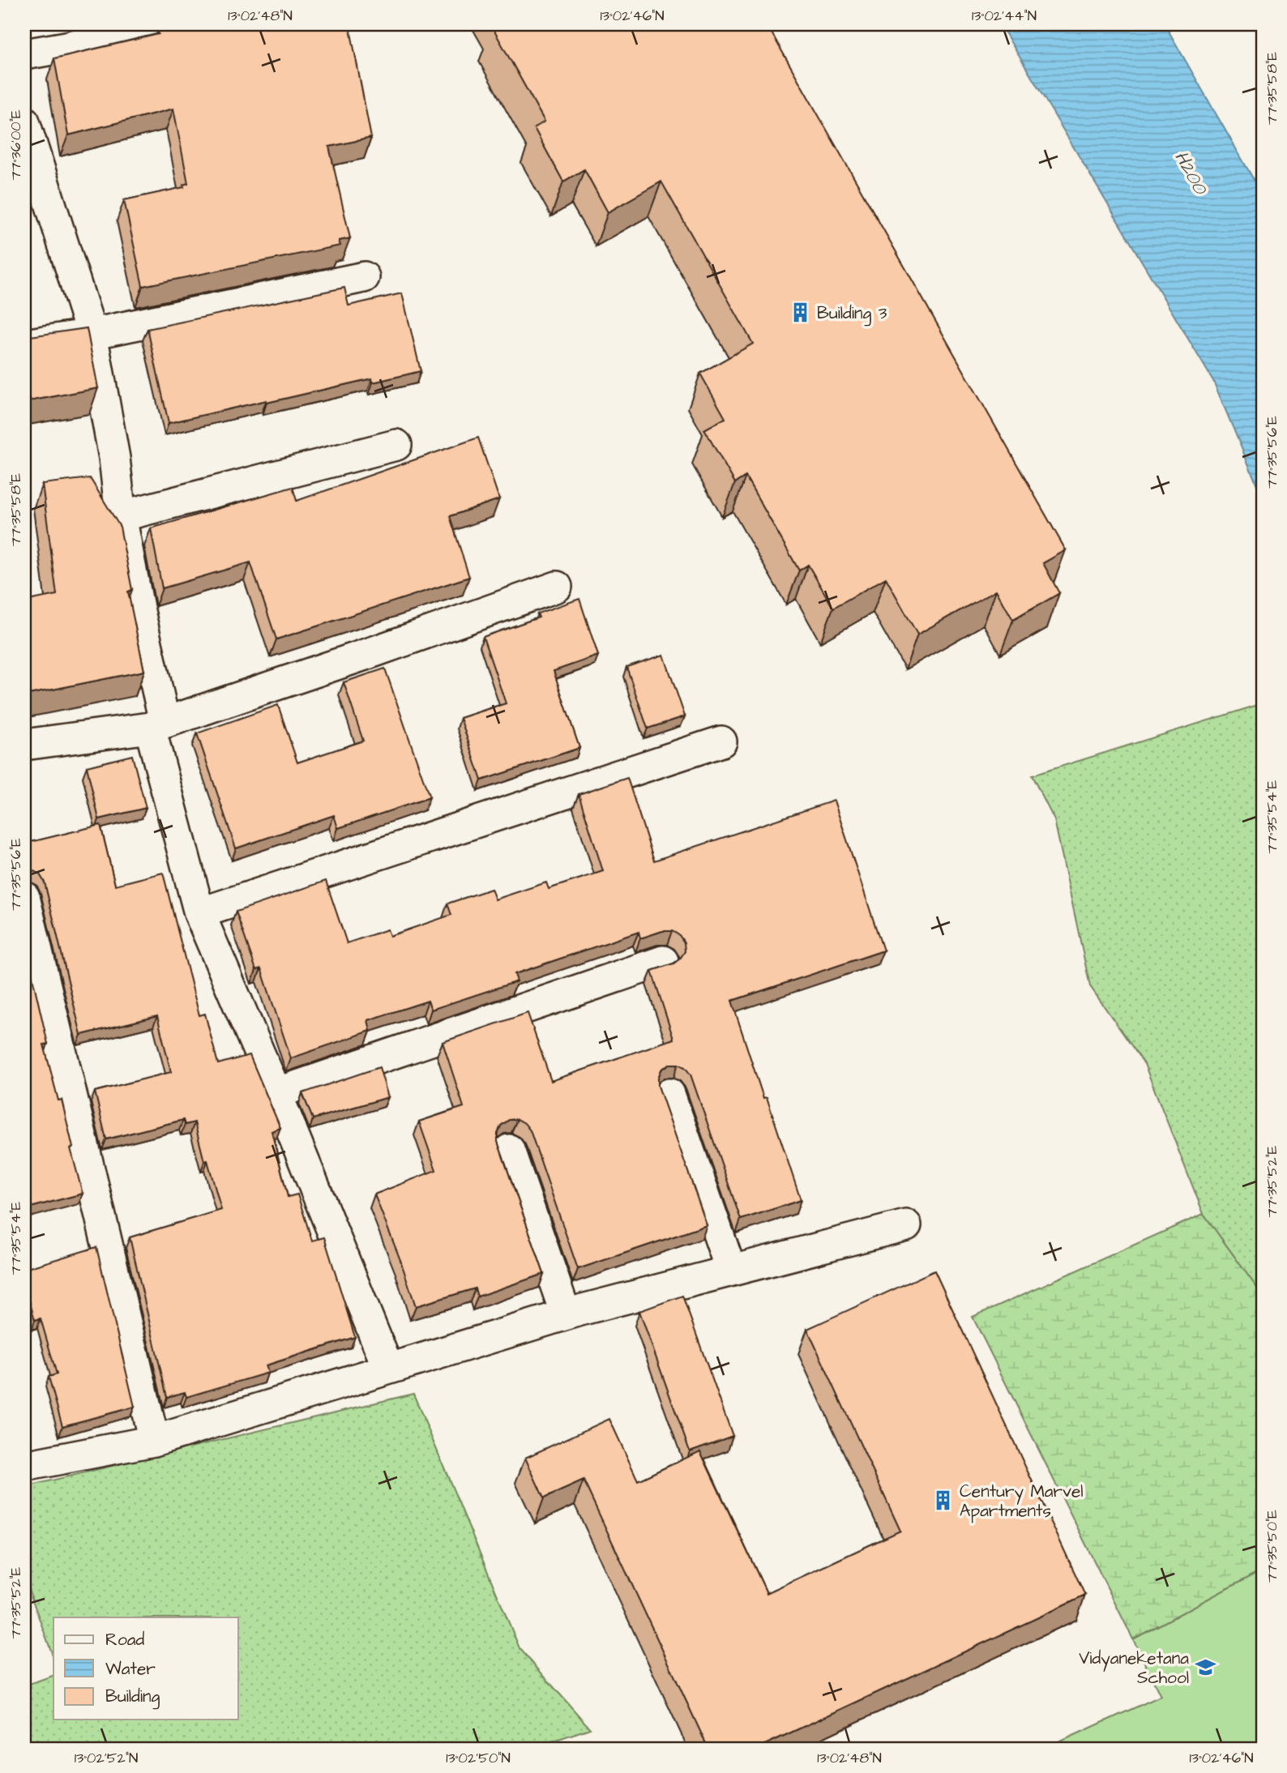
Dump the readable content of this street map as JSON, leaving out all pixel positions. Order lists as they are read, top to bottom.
{
  "water": ["H200"],
  "places": {
    "building": ["Building 3", "Century Marvel Apartments"],
    "school or university": ["Vidyaneketana School"]
  },
  "legend": ["Road", "Water", "Building"],
  "coordinates": [
    "13°02'48\"N",
    "13°02'46\"N",
    "13°02'44\"N",
    "77°35'58\"E",
    "77°36'00\"E",
    "77°35'56\"E",
    "77°35'54\"E",
    "77°35'52\"E",
    "77°35'50\"E",
    "13°02'52\"N",
    "13°02'50\"N"
  ]
}
